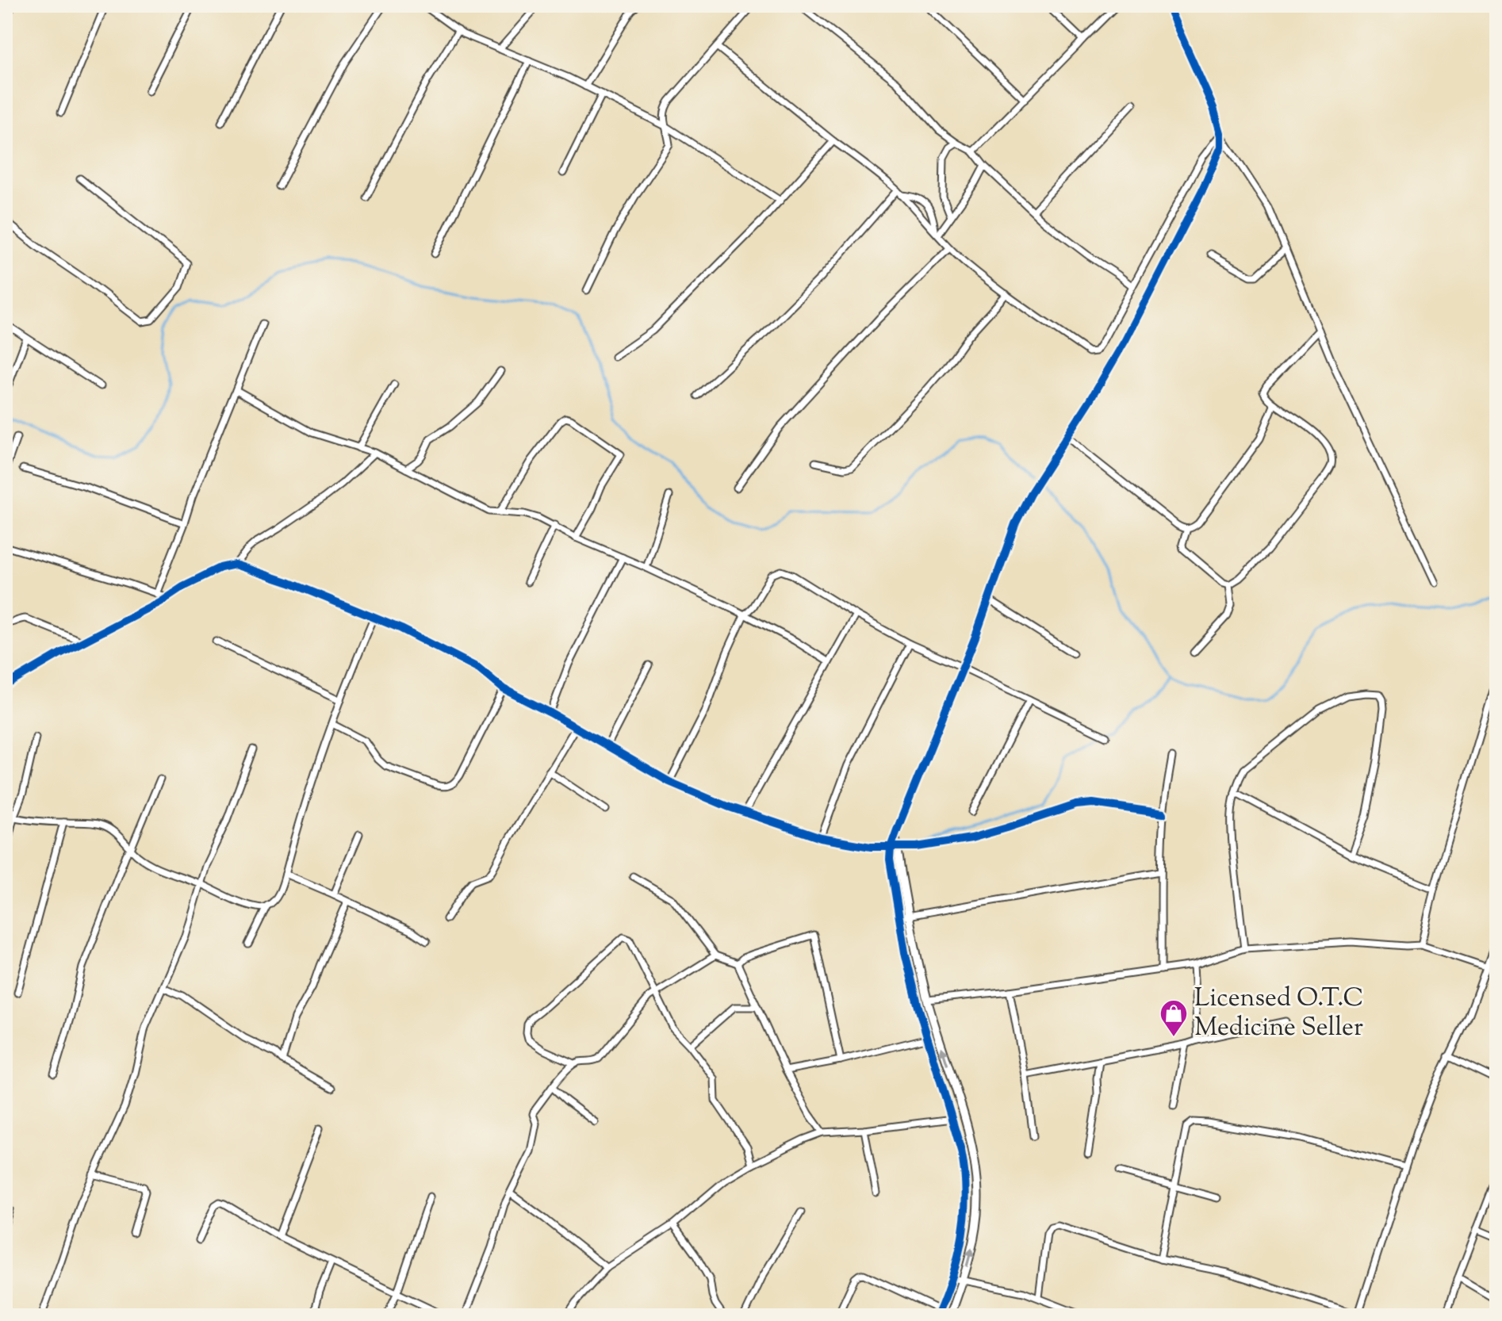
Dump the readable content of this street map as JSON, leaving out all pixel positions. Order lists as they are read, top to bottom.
{
  "places": {
    "shop": ["Licensed O.T.C Medicine Seller"]
  }
}
